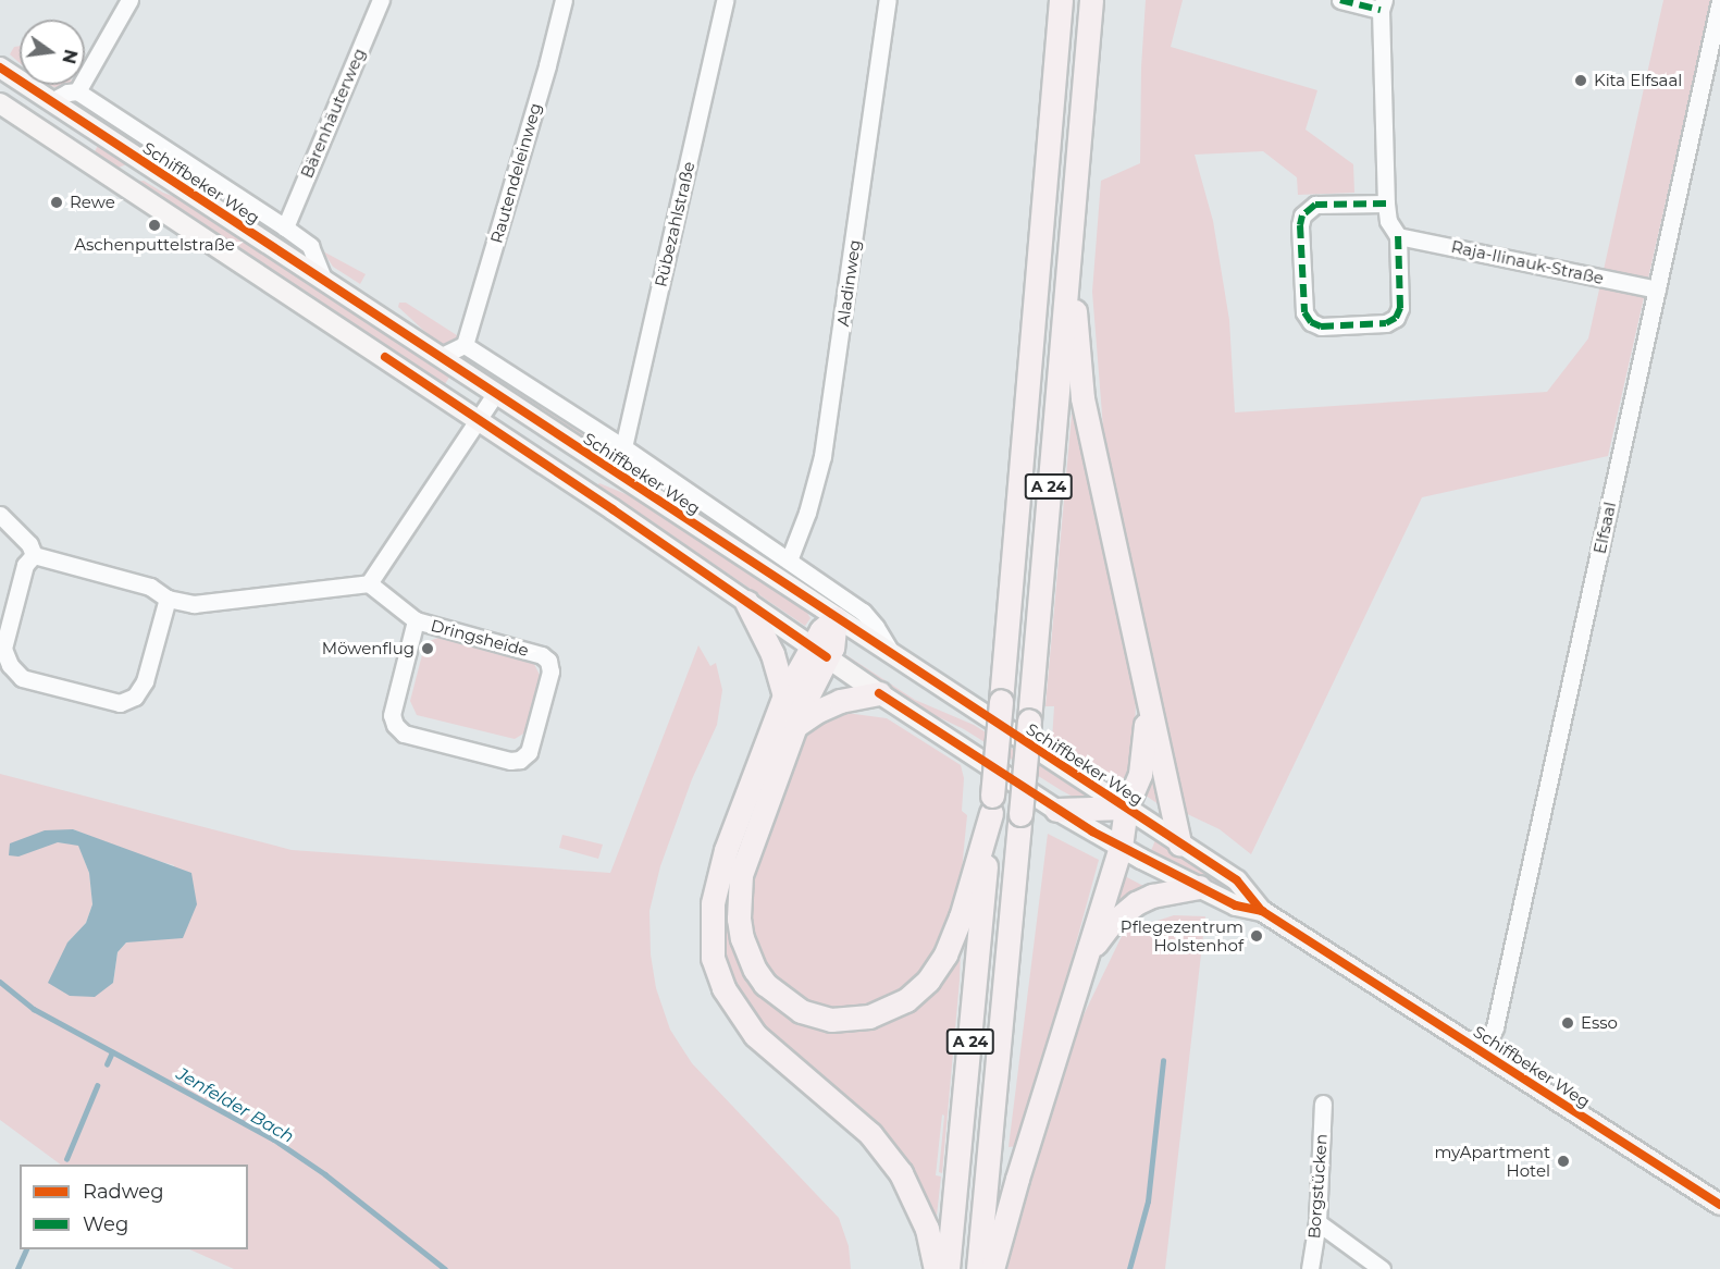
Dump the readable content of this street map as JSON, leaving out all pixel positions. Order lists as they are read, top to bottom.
{
  "streets": {
    "highway": ["A 24"],
    "main road": ["Schiffbeker Weg"],
    "street": [
      "Bärenhäuterweg",
      "Rautendeleinweg",
      "Rübezahlstraße",
      "Raja-Ilinauk-Straße",
      "Aladinweg",
      "Elfsaal",
      "Dringsheide",
      "Borgstücken"
    ]
  },
  "crossings": [
    ["Bärenhäuterweg", "Schiffbeker Weg"],
    ["Rautendeleinweg", "Schiffbeker Weg"],
    ["Schiffbeker Weg", "Rübezahlstraße"],
    ["Schiffbeker Weg", "Aladinweg"],
    ["Schiffbeker Weg", "Elfsaal"],
    ["Raja-Ilinauk-Straße", "Elfsaal"]
  ],
  "water": ["Jenfelder Bach"],
  "places": [
    "Kita Elfsaal",
    "Rewe",
    "Aschenputtelstraße",
    "Möwenflug",
    "Pflegezentrum Holstenhof",
    "Esso",
    "myApartment Hotel"
  ],
  "legend": ["Radweg", "Weg"],
  "north": "right"
}
